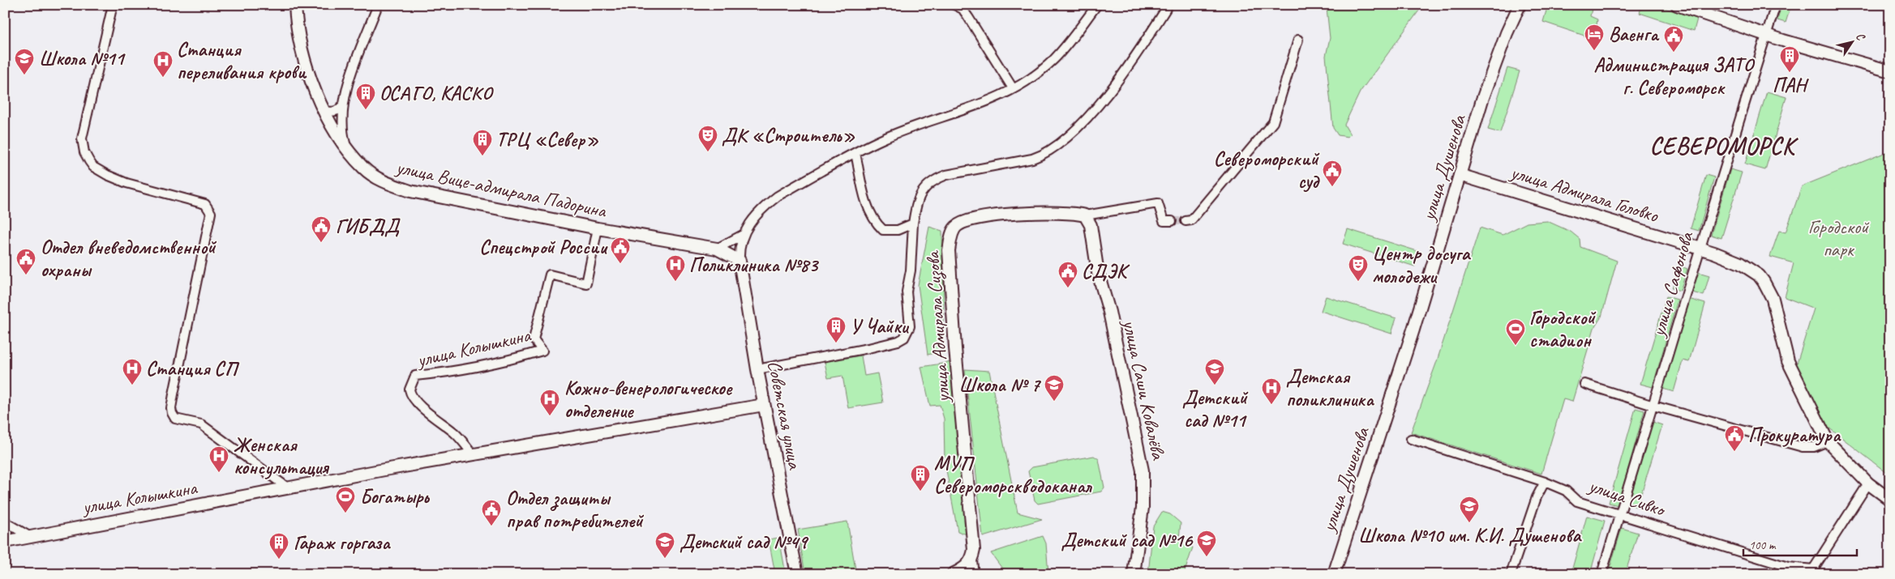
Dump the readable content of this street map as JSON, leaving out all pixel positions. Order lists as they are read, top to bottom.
{
  "streets": {
    "street": [
      "улица Душенова",
      "улица Вице-адмирала Падорина",
      "улица Адмирала Головко",
      "улица Сафонова",
      "улица Адмирала Сизова",
      "улица Колышкина",
      "улица Саши Ковалёва",
      "Советская улица",
      "улица Сивко"
    ]
  },
  "crossings": [
    ["улица Душенова", "улица Адмирала Головко"],
    ["улица Вице-адмирала Падорина", "улица Колышкина"],
    ["улица Вице-адмирала Падорина", "Советская улица"],
    ["улица Адмирала Головко", "улица Сафонова"],
    ["улица Сафонова", "улица Сивко"],
    ["улица Адмирала Сизова", "улица Саши Ковалёва"],
    ["улица Колышкина", "Советская улица"]
  ],
  "districts": ["СЕВЕРОМОРСК"],
  "parks": ["Городской парк"],
  "places": {
    "hotel": ["Ваенга"],
    "public building": [
      "Администрация ЗАТО г. Североморск",
      "Североморский суд",
      "ГИБДД",
      "Спецстрой России",
      "Отдел вневедомственной охраны",
      "СДЭК",
      "Прокуратура",
      "Отдел защиты прав потребителей"
    ],
    "building": [
      "ПАН",
      "ОСАГО, КАСКО",
      "ТРЦ «Север»",
      "У Чайки",
      "МУП Североморскводоканал",
      "Гараж горгаза"
    ],
    "school or university": [
      "Школа №11",
      "Детский сад №11",
      "Школа № 7",
      "Школа №10 им. К.И. Душенова",
      "Детский сад №16",
      "Детcкий сад №49"
    ],
    "hospital": [
      "Станция переливания крови",
      "Поликлиника №83",
      "Станция СП",
      "Детская поликлиника",
      "Кожно-венерологическое отделение",
      "Женская консультация"
    ],
    "theatre": ["ДК «Строитель»", "Центр досуга молодежи"],
    "sports": ["Городской стадион", "Богатырь"]
  },
  "scale_bar": "100 m",
  "north": "top right"
}
